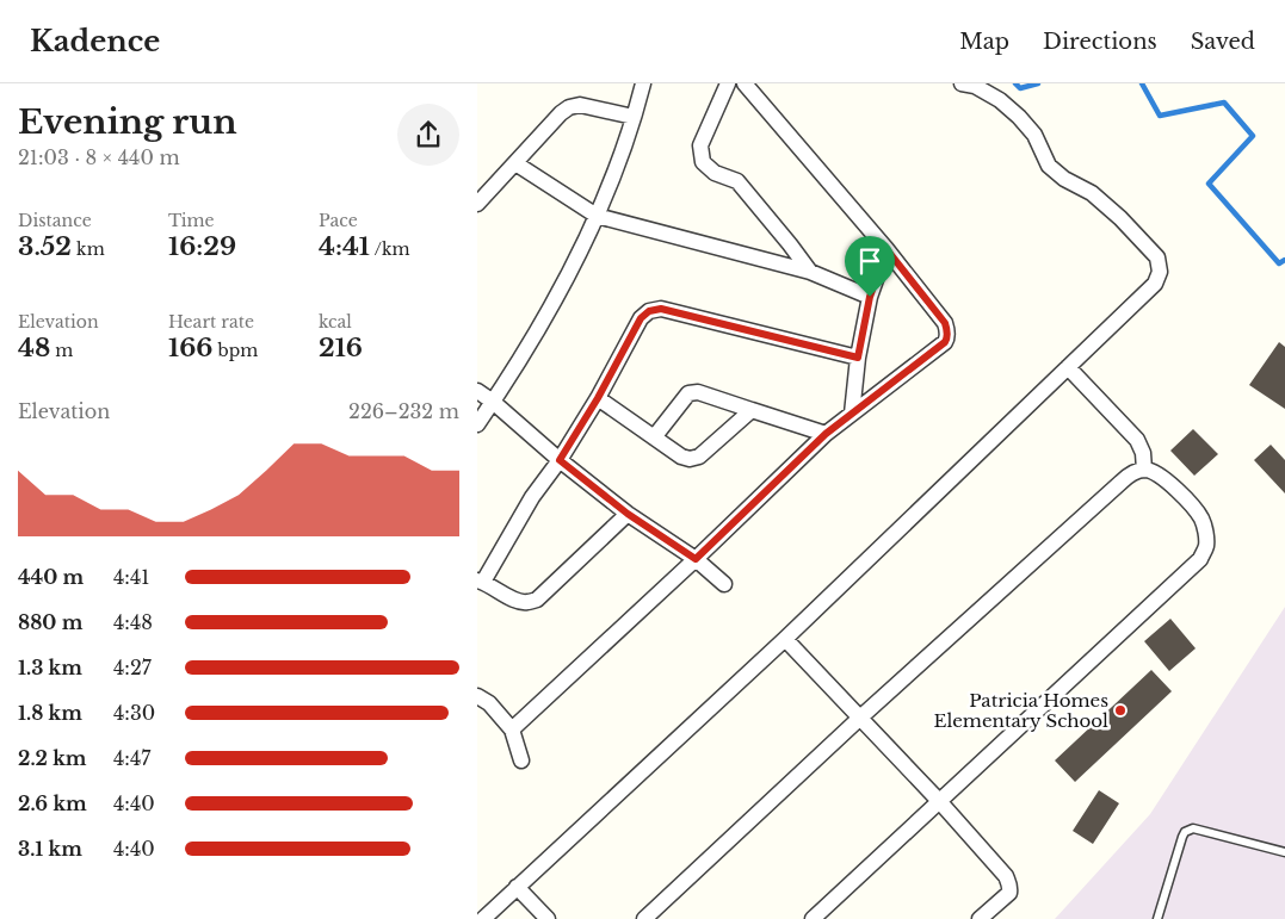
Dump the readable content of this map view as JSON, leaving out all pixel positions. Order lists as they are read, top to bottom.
{
  "places": ["Patricia Homes Elementary School"],
  "page": {
    "header": "Kadence",
    "nav": ["Map", "Directions", "Saved"],
    "heading": ["Evening run", "21:03 · 8 × 440 m"],
    "stats": [
      ["Distance", "3.52 km"],
      ["Time", "16:29"],
      ["Pace", "4:41 /km"],
      ["Elevation", "48 m"],
      ["Heart rate", "166 bpm"],
      ["kcal", "216"]
    ],
    "chart": ["Elevation", "226–232 m"],
    "list": [
      {
        "name": "440 m",
        "note": "4:41"
      },
      {
        "name": "880 m",
        "note": "4:48"
      },
      {
        "name": "1.3 km",
        "note": "4:27"
      },
      {
        "name": "1.8 km",
        "note": "4:30"
      },
      {
        "name": "2.2 km",
        "note": "4:47"
      },
      {
        "name": "2.6 km",
        "note": "4:40"
      },
      {
        "name": "3.1 km",
        "note": "4:40"
      }
    ]
  }
}
